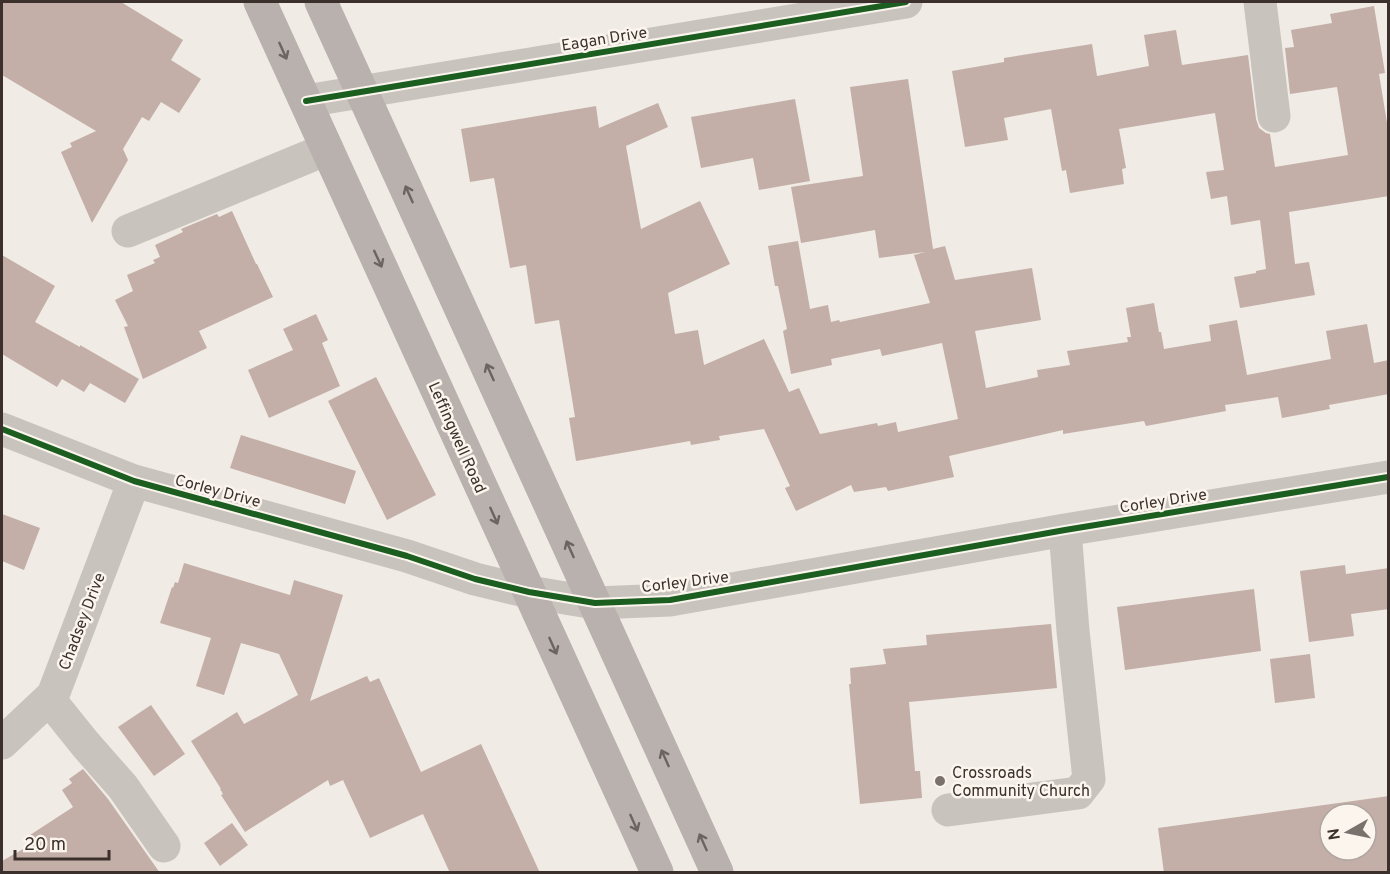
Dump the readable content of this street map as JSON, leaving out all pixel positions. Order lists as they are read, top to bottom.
{
  "streets": {
    "main road": ["Leffingwell Road"],
    "street": ["Eagan Drive", "Corley Drive", "Chadsey Drive"]
  },
  "crossings": [
    ["Eagan Drive", "Leffingwell Road"],
    ["Leffingwell Road", "Corley Drive"],
    ["Corley Drive", "Chadsey Drive"]
  ],
  "places": ["Crossroads Community Church"],
  "scale_bar": "20 m",
  "north": "left"
}
